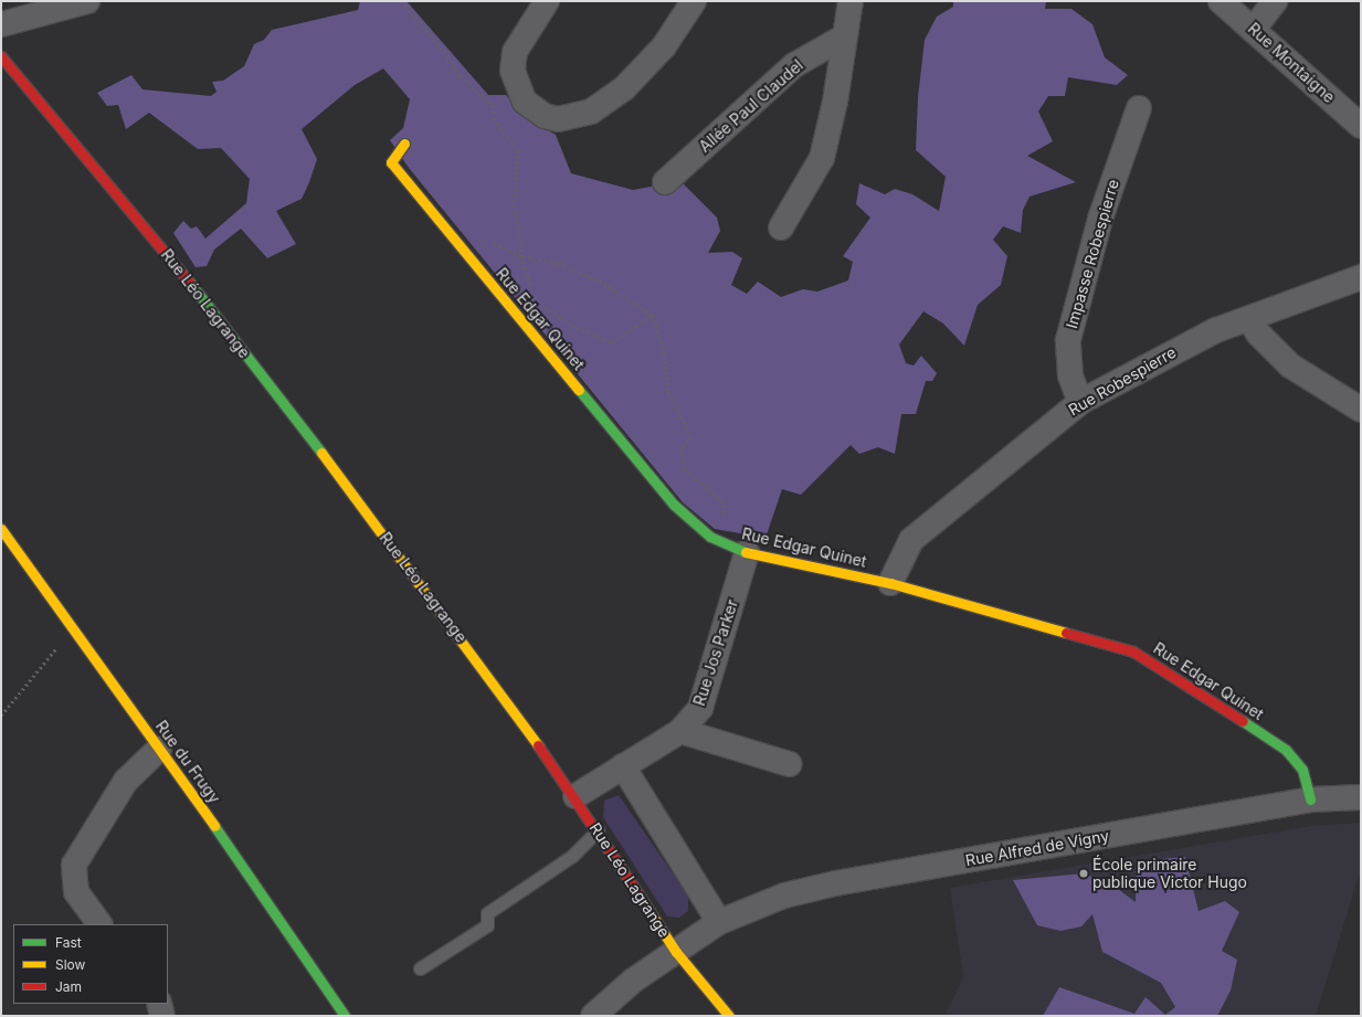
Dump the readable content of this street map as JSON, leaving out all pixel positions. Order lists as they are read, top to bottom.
{
  "streets": {
    "street": [
      "Rue Montaigne",
      "Allée Paul Claudel",
      "Impasse Robespierre",
      "Rue Léo Lagrange",
      "Rue Edgar Quinet",
      "Rue Robespierre",
      "Rue Jos Parker",
      "Rue du Frugy",
      "Rue Alfred de Vigny"
    ]
  },
  "crossings": [
    ["Impasse Robespierre", "Rue Robespierre"],
    ["Rue Léo Lagrange", "Rue Jos Parker"],
    ["Rue Léo Lagrange", "Rue Alfred de Vigny"],
    ["Rue Edgar Quinet", "Rue Robespierre"],
    ["Rue Edgar Quinet", "Rue Jos Parker"],
    ["Rue Edgar Quinet", "Rue Alfred de Vigny"]
  ],
  "places": ["École primaire publique Victor Hugo"],
  "legend": ["Fast", "Slow", "Jam"]
}
